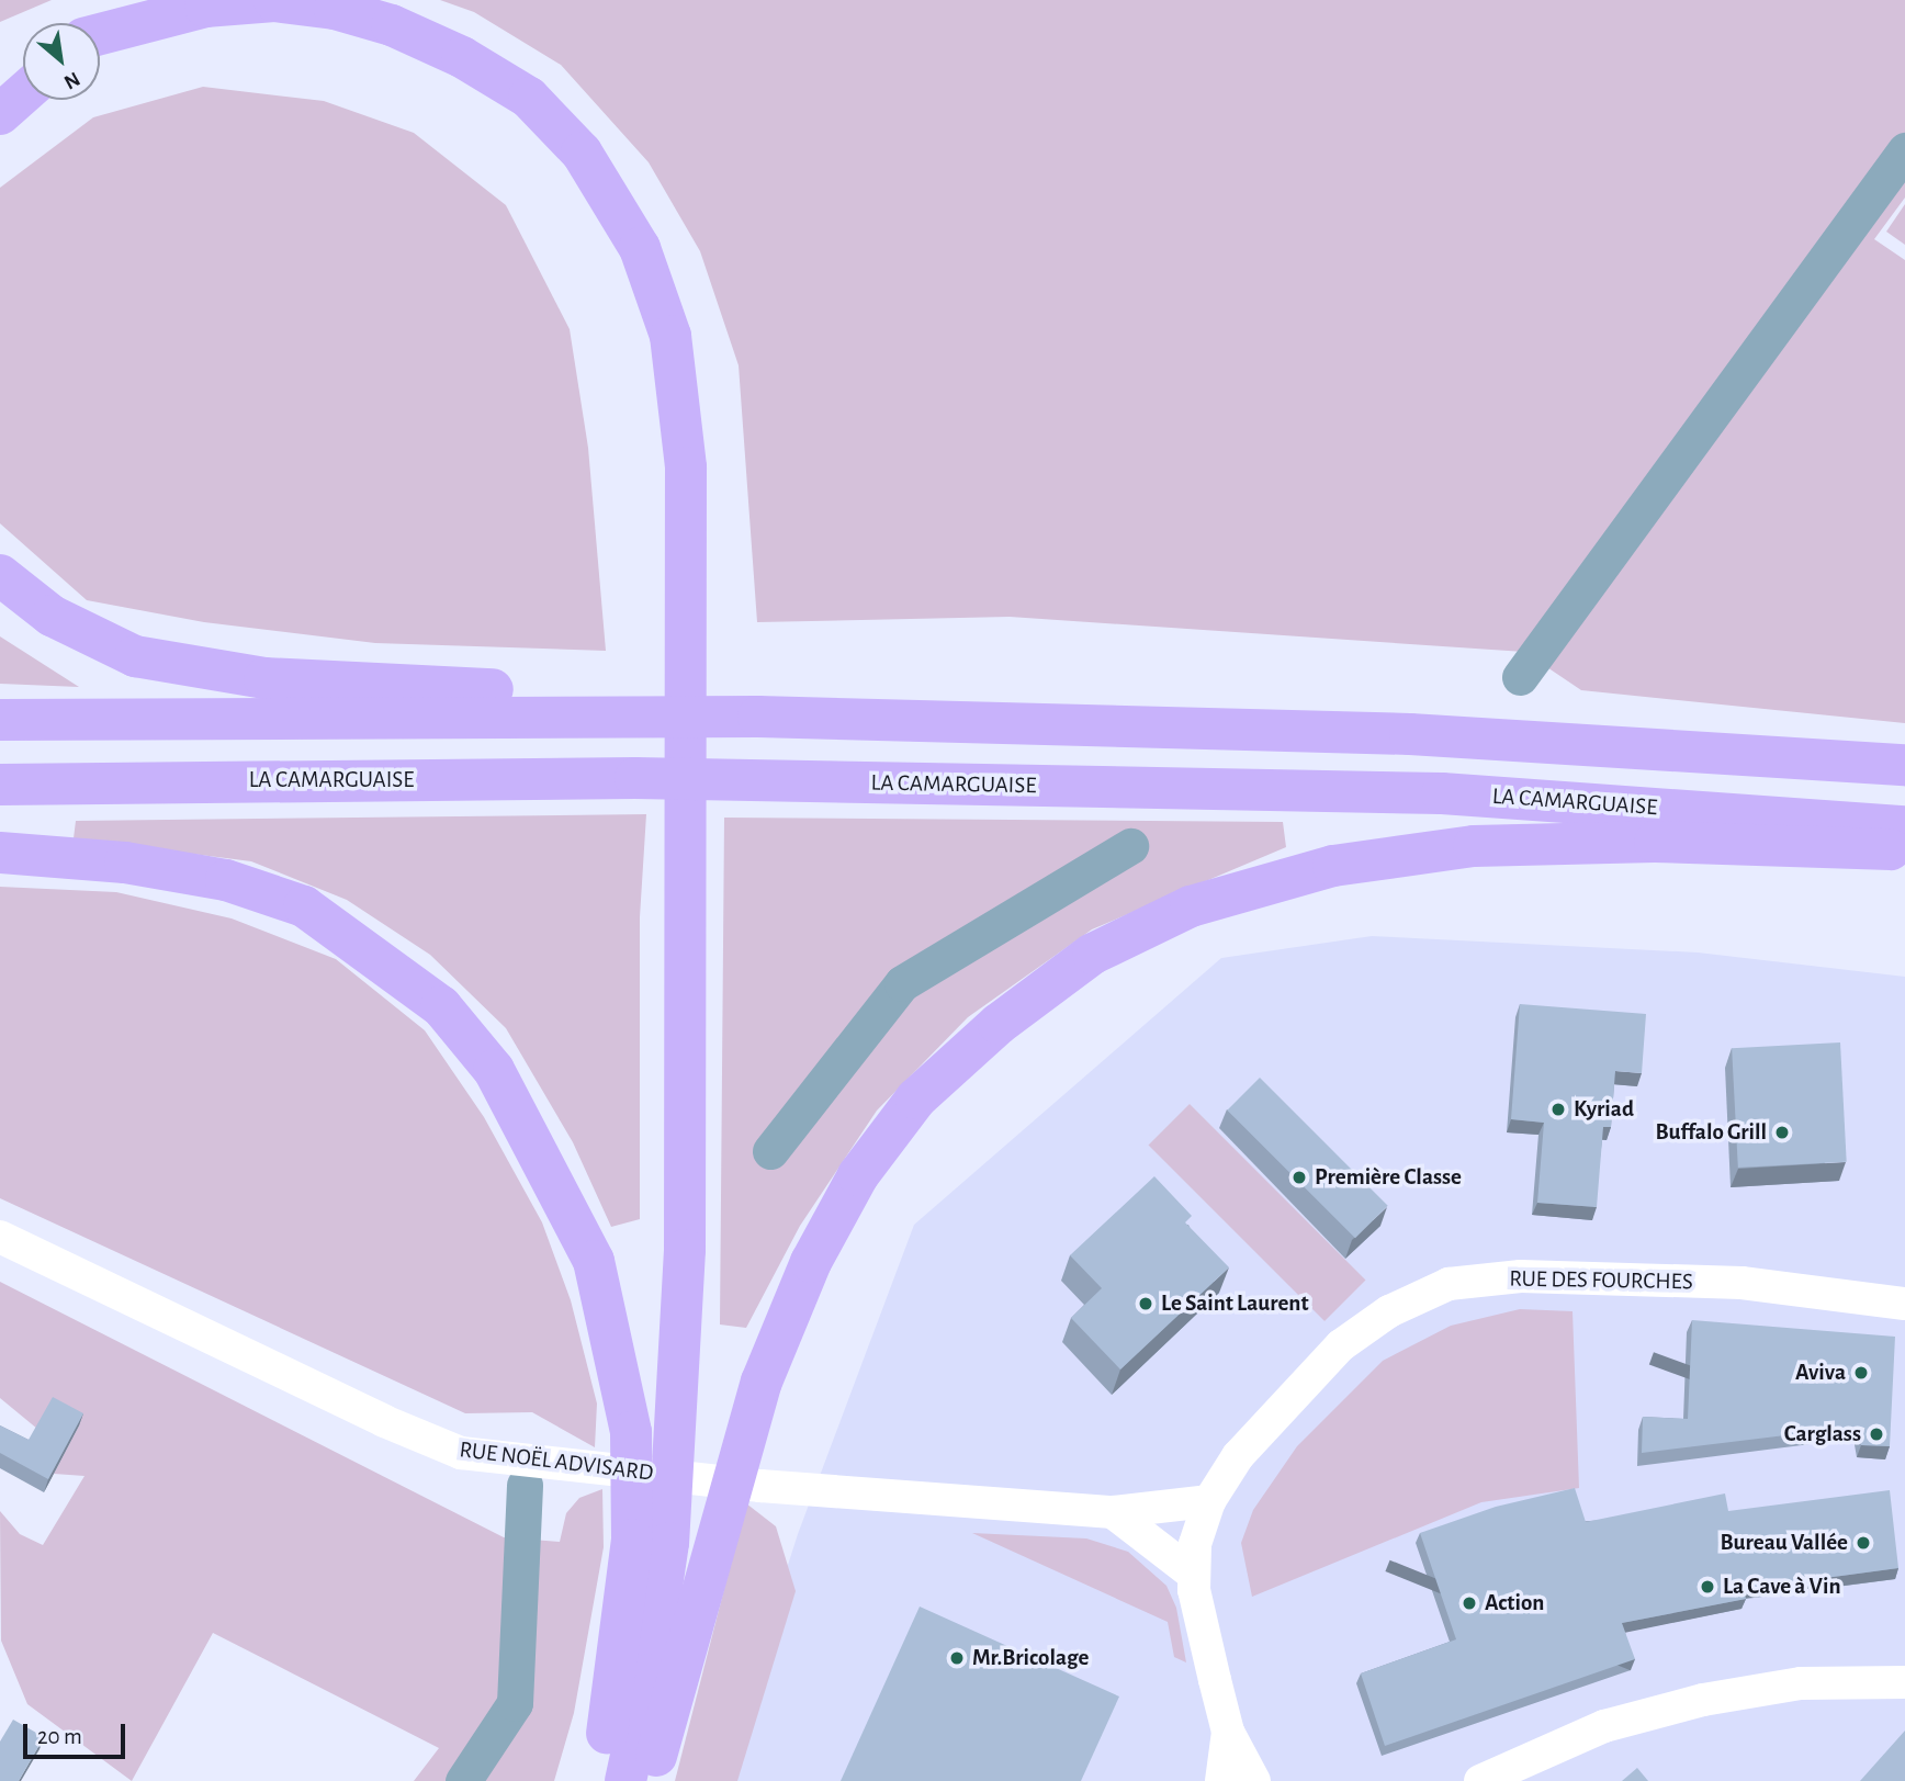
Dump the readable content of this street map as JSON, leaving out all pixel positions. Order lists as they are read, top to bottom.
{
  "streets": {
    "highway": ["LA CAMARGUAISE"],
    "street": ["RUE DES FOURCHES", "RUE NOËL ADVISARD"]
  },
  "crossings": [
    ["RUE DES FOURCHES", "RUE NOËL ADVISARD"]
  ],
  "places": [
    "Kyriad",
    "Buffalo Grill",
    "Première Classe",
    "Le Saint Laurent",
    "Aviva",
    "Carglass",
    "Bureau Vallée",
    "La Cave à Vin",
    "Action",
    "Mr.Bricolage"
  ],
  "scale_bar": "20 m",
  "north": "bottom right"
}
